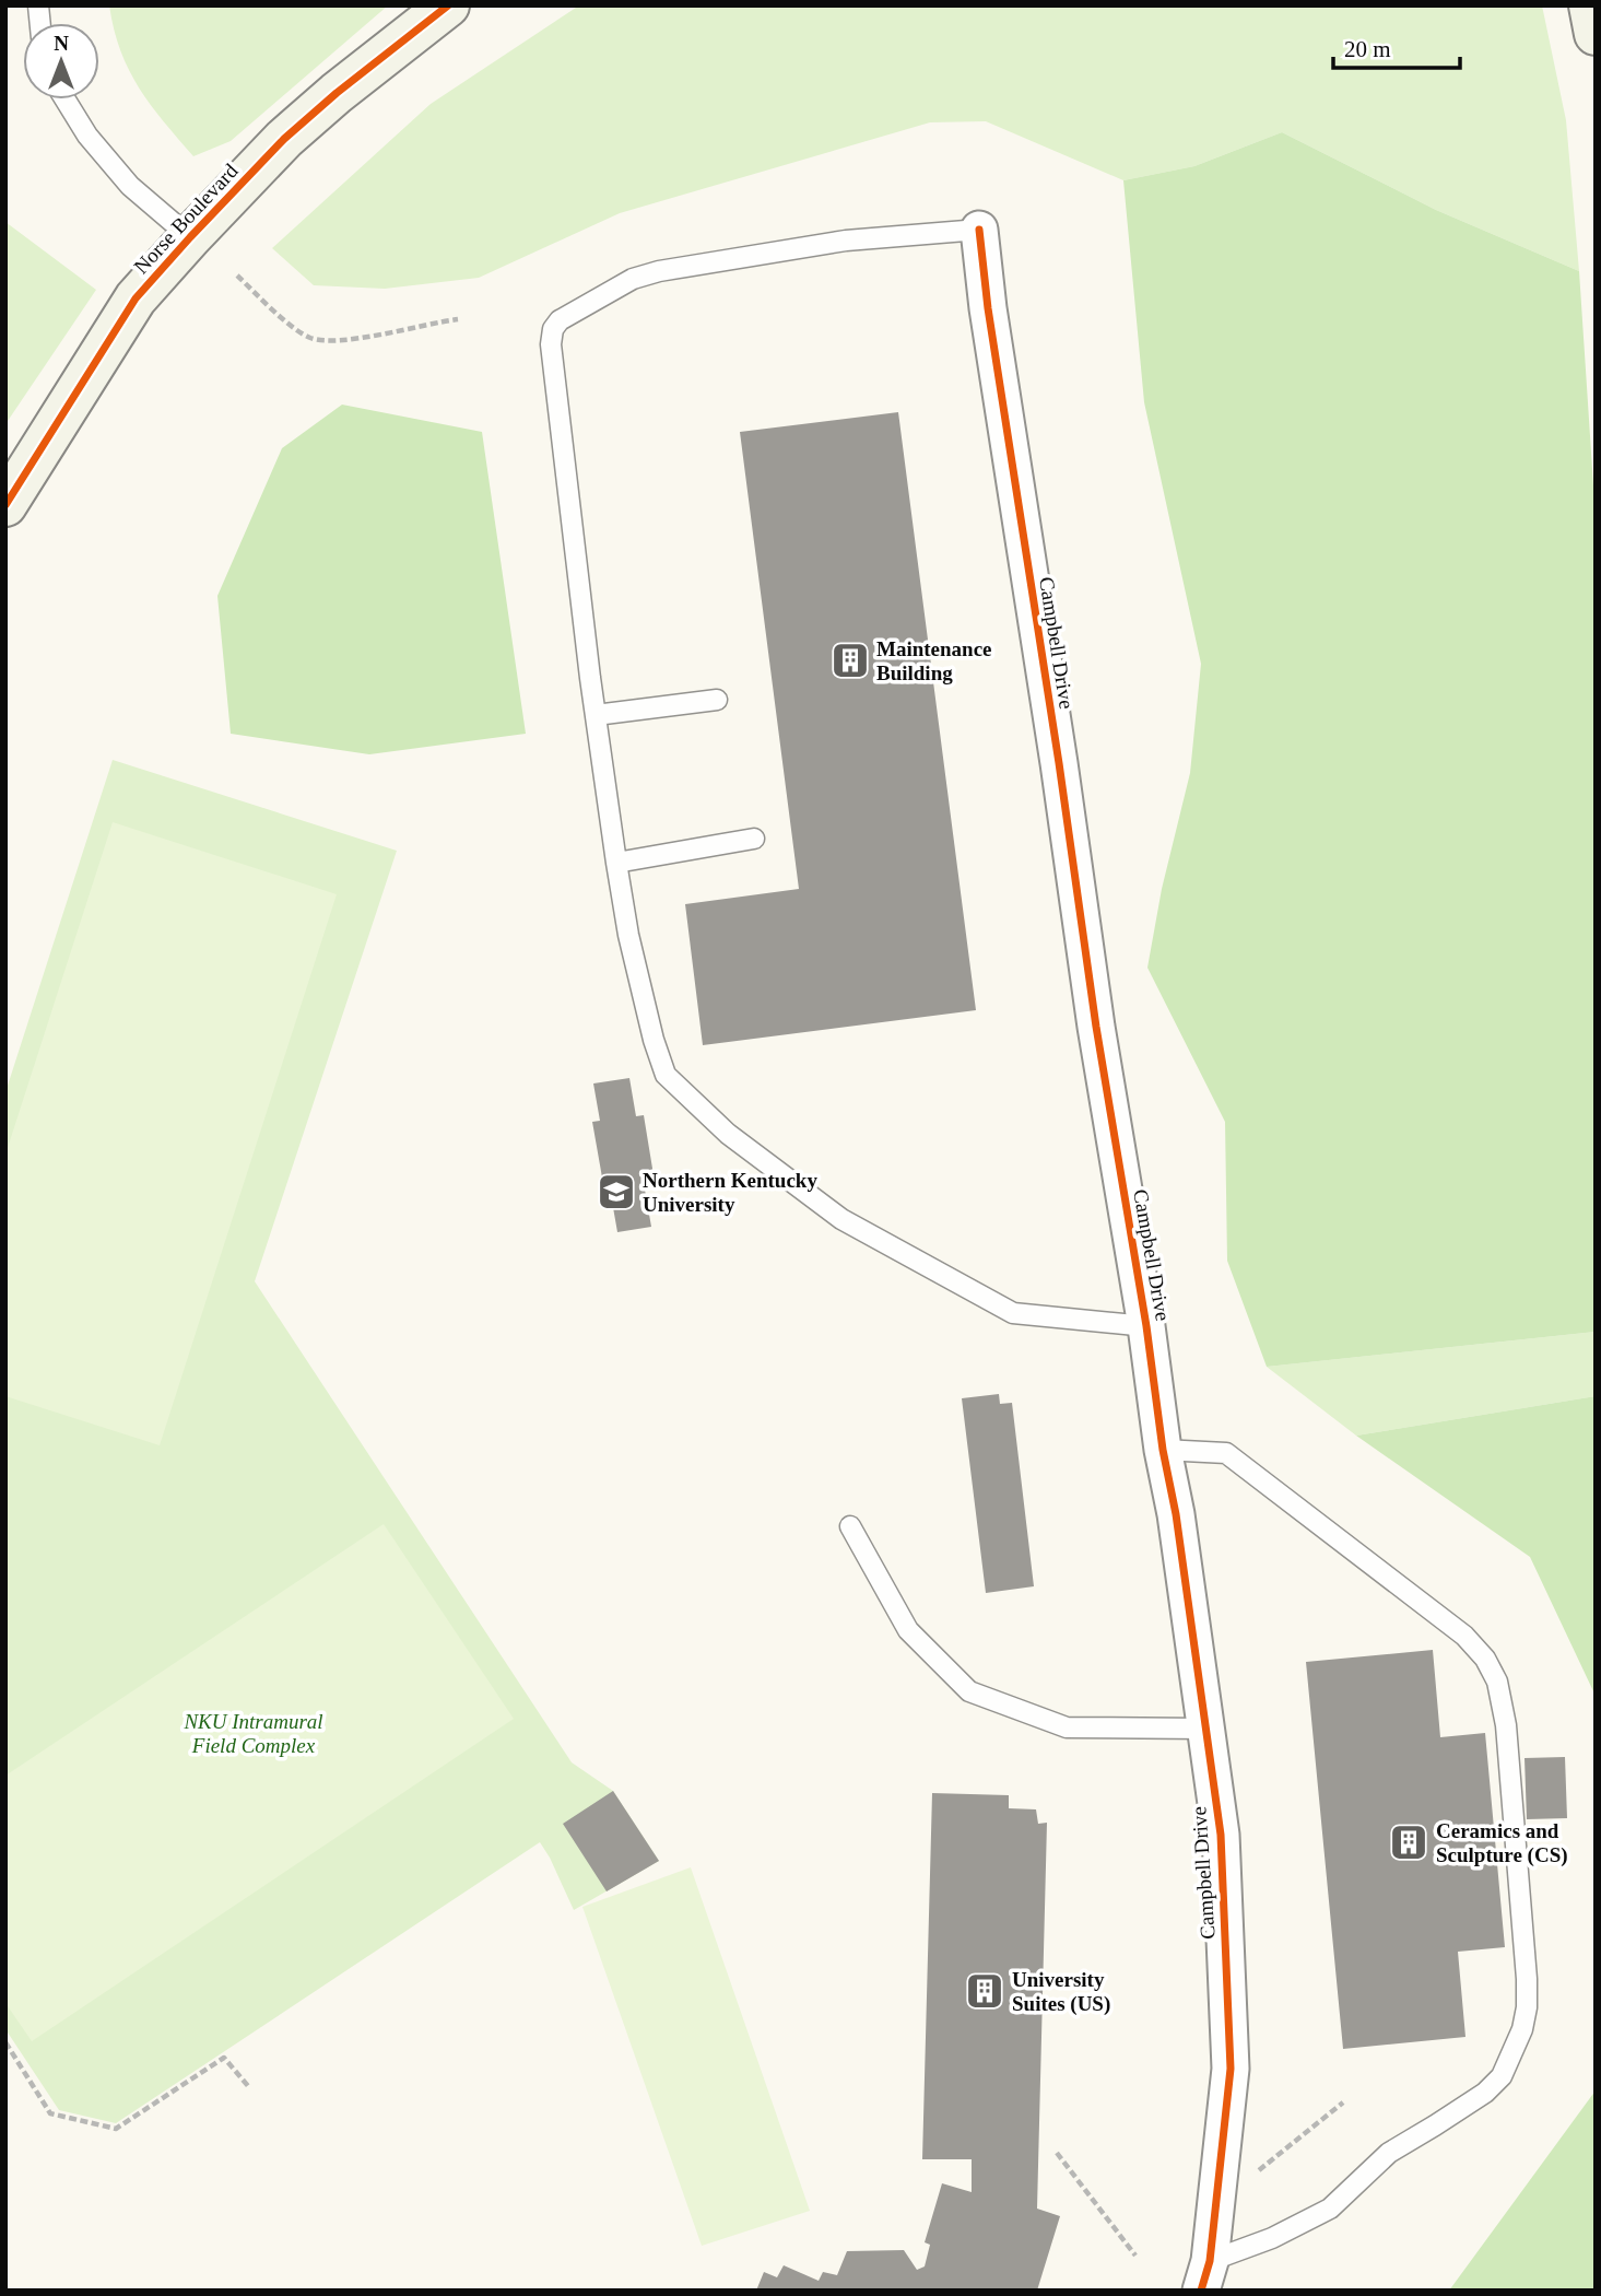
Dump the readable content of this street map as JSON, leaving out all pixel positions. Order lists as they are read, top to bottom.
{
  "streets": {
    "street": ["Norse Boulevard", "Campbell Drive"]
  },
  "parks": ["NKU Intramural Field Complex"],
  "places": {
    "building": ["Maintenance Building", "Ceramics and Sculpture (CS)", "University Suites (US)"],
    "school or university": ["Northern Kentucky University"]
  },
  "scale_bar": "20 m",
  "north": "top"
}
